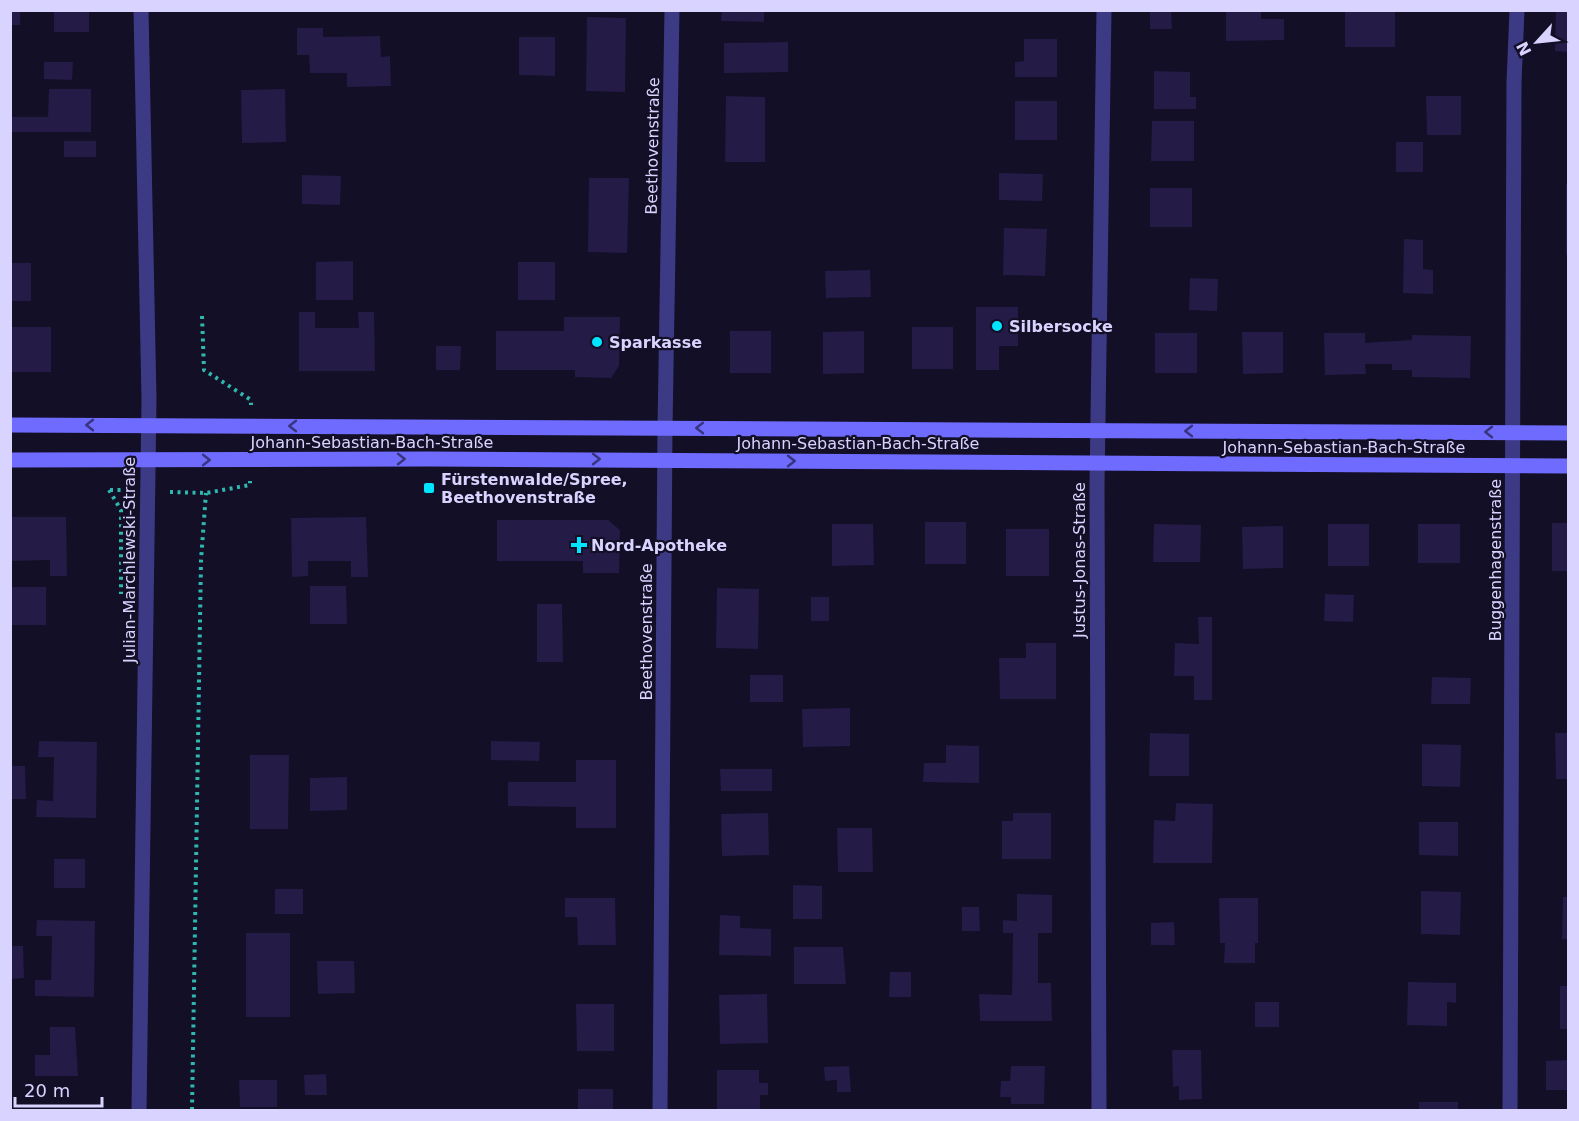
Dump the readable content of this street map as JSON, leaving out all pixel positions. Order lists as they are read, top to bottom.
{
  "streets": {
    "street": [
      "Beethovenstraße",
      "Johann-Sebastian-Bach-Straße",
      "Julian-Marchlewski-Straße",
      "Justus-Jonas-Straße",
      "Buggenhagenstraße"
    ]
  },
  "crossings": [
    ["Beethovenstraße", "Johann-Sebastian-Bach-Straße"],
    ["Johann-Sebastian-Bach-Straße", "Julian-Marchlewski-Straße"],
    ["Johann-Sebastian-Bach-Straße", "Justus-Jonas-Straße"],
    ["Johann-Sebastian-Bach-Straße", "Buggenhagenstraße"]
  ],
  "places": {
    "other": ["Silbersocke", "Sparkasse"],
    "transit": ["Fürstenwalde/Spree, Beethovenstraße"],
    "health": ["Nord-Apotheke"]
  },
  "scale_bar": "20 m",
  "north": "bottom left"
}
